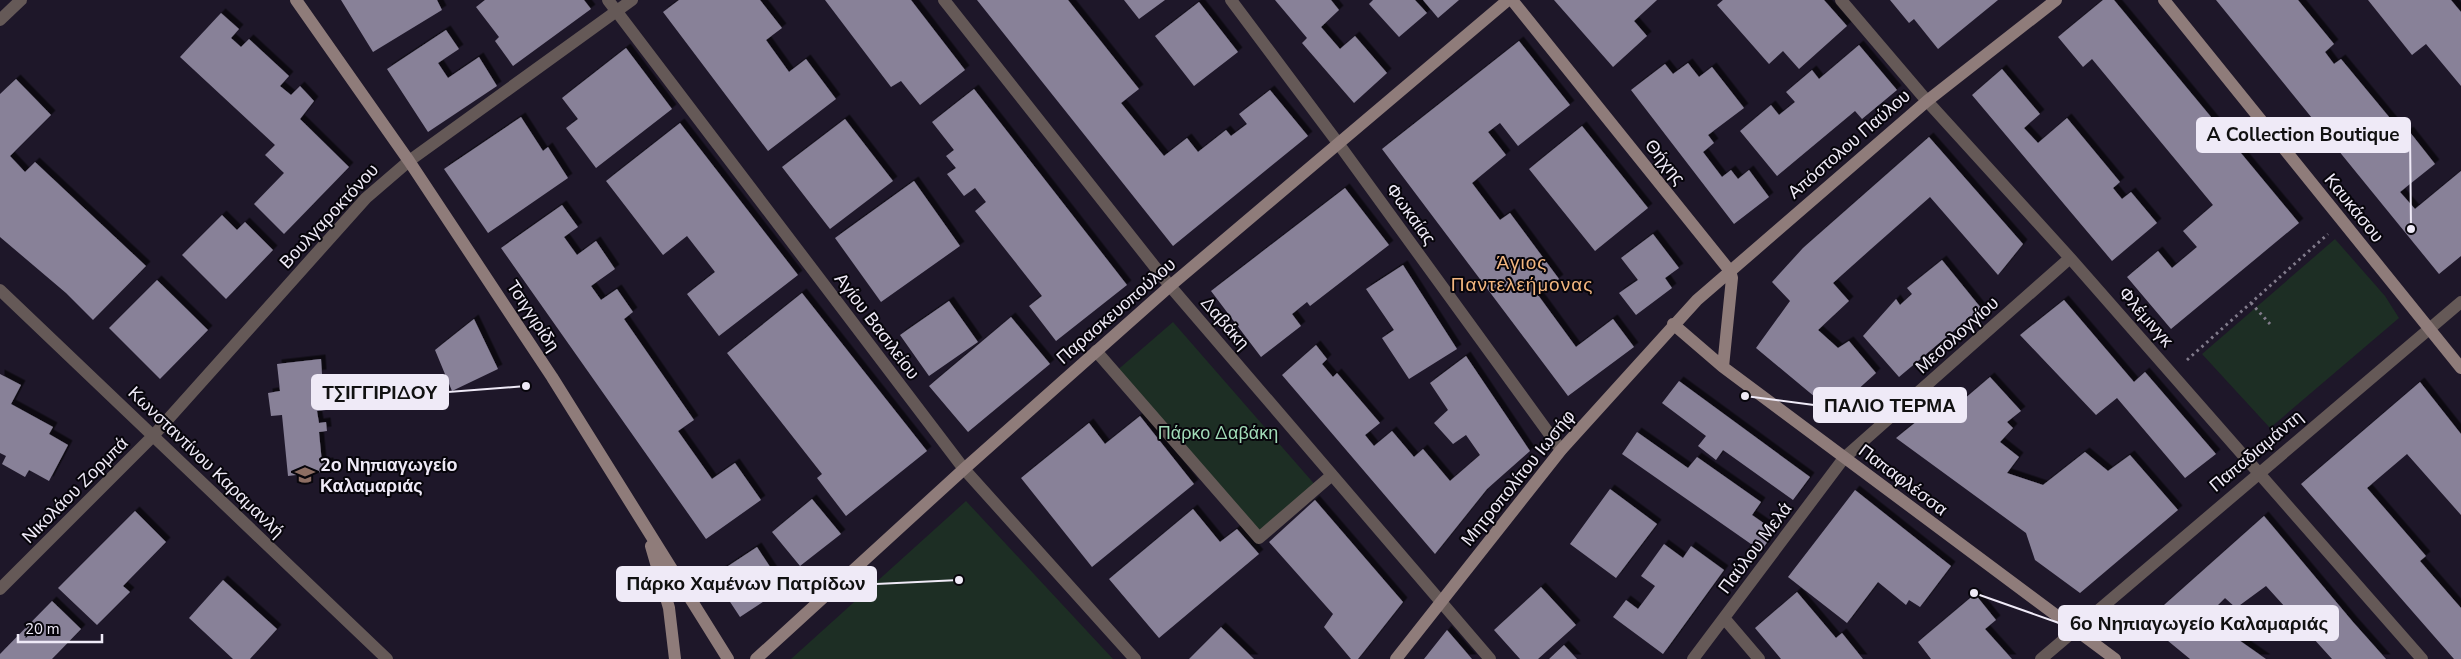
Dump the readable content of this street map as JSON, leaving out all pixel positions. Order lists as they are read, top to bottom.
{
  "streets": {
    "main road": [
      "Απόστολου Παύλου",
      "Θήχης",
      "Καυκάσου",
      "Παρασκευοπούλου",
      "Τσιγγιρίδη",
      "Μητροπολίτου Ιωσήφ",
      "Παπαφλέσσα"
    ],
    "street": [
      "Φωκαίας",
      "Βουλγαροκτόνου",
      "Φλέμινγκ",
      "Δαβάκη",
      "Αγίου Βασιλείου",
      "Μεσολογγίου",
      "Παπαδιαμάντη",
      "Κωνσταντίνου Καραμανλή",
      "Νικολάου Ζορμπά",
      "Παύλου Μελά"
    ]
  },
  "crossings": [
    ["Απόστολου Παύλου", "Θήχης"],
    ["Απόστολου Παύλου", "Φλέμινγκ"],
    ["Απόστολου Παύλου", "Μητροπολίτου Ιωσήφ"],
    ["Απόστολου Παύλου", "Παπαφλέσσα"],
    ["Καυκάσου", "Παπαδιαμάντη"],
    ["Φωκαίας", "Παρασκευοπούλου"],
    ["Φωκαίας", "Μητροπολίτου Ιωσήφ"],
    ["Βουλγαροκτόνου", "Τσιγγιρίδη"],
    ["Βουλγαροκτόνου", "Αγίου Βασιλείου"],
    ["Βουλγαροκτόνου", "Κωνσταντίνου Καραμανλή"],
    ["Βουλγαροκτόνου", "Νικολάου Ζορμπά"],
    ["Παρασκευοπούλου", "Δαβάκη"],
    ["Παρασκευοπούλου", "Αγίου Βασιλείου"],
    ["Φλέμινγκ", "Μεσολογγίου"],
    ["Φλέμινγκ", "Παπαδιαμάντη"],
    ["Δαβάκη", "Μητροπολίτου Ιωσήφ"],
    ["Μεσολογγίου", "Παπαφλέσσα"],
    ["Μεσολογγίου", "Παύλου Μελά"],
    ["Παπαδιαμάντη", "Παπαφλέσσα"],
    ["Κωνσταντίνου Καραμανλή", "Νικολάου Ζορμπά"],
    ["Μητροπολίτου Ιωσήφ", "Παπαφλέσσα"],
    ["Παπαφλέσσα", "Παύλου Μελά"]
  ],
  "districts": ["Άγιος Παντελεήμονας"],
  "parks": ["Πάρκο Δαβάκη"],
  "places": {
    "other": [
      "A Collection Boutique",
      "ΤΣΙΓΓΙΡΙΔΟΥ",
      "ΠΑΛΙΟ ΤΕΡΜΑ",
      "Πάρκο Χαμένων Πατρίδων",
      "6ο Νηπιαγωγείο Καλαμαριάς"
    ],
    "school or university": ["2ο Νηπιαγωγείο Καλαμαριάς"]
  },
  "scale_bar": "20 m"
}
